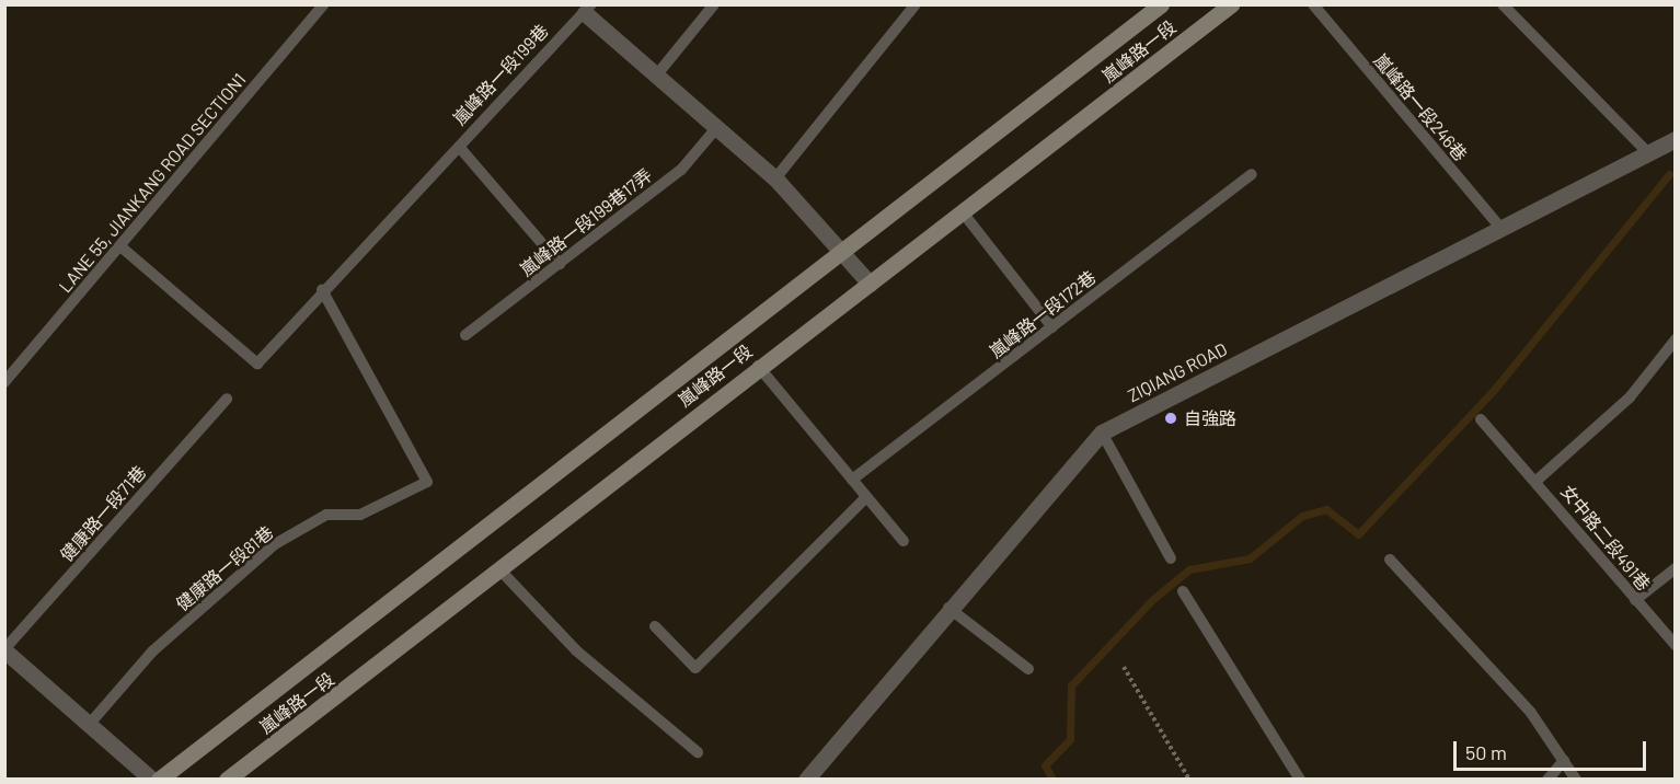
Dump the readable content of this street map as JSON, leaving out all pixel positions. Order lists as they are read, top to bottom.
{
  "streets": {
    "main road": ["嵐峰路一段"],
    "street": ["嵐峰路一段199巷", "ZIQIANG ROAD"],
    "lane": [
      "嵐峰路一段246巷",
      "LANE 55, JIANKANG ROAD SECTION1",
      "嵐峰路一段199巷17弄",
      "嵐峰路一段172巷",
      "健康路一段71巷",
      "女中路二段491巷",
      "健康路一段81巷"
    ]
  },
  "crossings": [
    ["嵐峰路一段", "嵐峰路一段199巷"],
    ["嵐峰路一段199巷", "LANE 55, JIANKANG ROAD SECTION1"],
    ["嵐峰路一段199巷", "嵐峰路一段199巷17弄"],
    ["嵐峰路一段199巷", "健康路一段81巷"],
    ["嵐峰路一段246巷", "ZIQIANG ROAD"]
  ],
  "places": ["自強路"],
  "scale_bar": "50 m"
}
